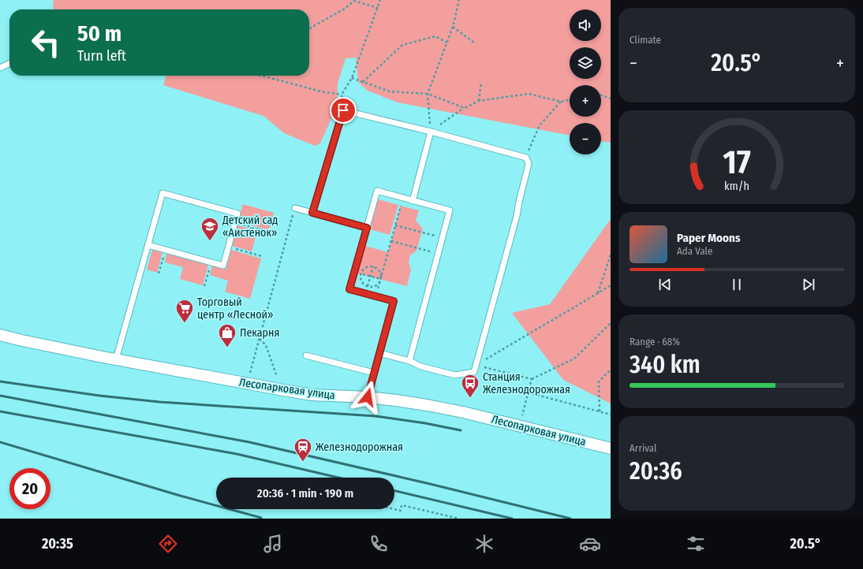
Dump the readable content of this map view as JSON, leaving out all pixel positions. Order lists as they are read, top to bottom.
{
  "streets": {
    "street": ["Лесопарковая улица"]
  },
  "places": {
    "school or university": ["Детский сад «Аистёнок»"],
    "supermarket": ["Торговый центр «Лесной»"],
    "shop": ["Пекарня"],
    "bus stop": ["Станция Железнодорожная"],
    "station": ["Железнодорожная"]
  },
  "page": {
    "tile": [
      "Climate",
      ["Range · 68%", "340 km"],
      ["Arrival", "20:36"]
    ],
    "map_buttons": ["+", "−"],
    "turn": ["50 m", "Turn left"],
    "heat": ["−", "20.5°", "+"],
    "song": ["Paper Moons", "Ada Vale"],
    "limit": "20",
    "trip": "20:36 · 1 min · 190 m",
    "tabs": ["20:35", "20.5°"],
    "gauge": ["17", "km/h"]
  }
}
